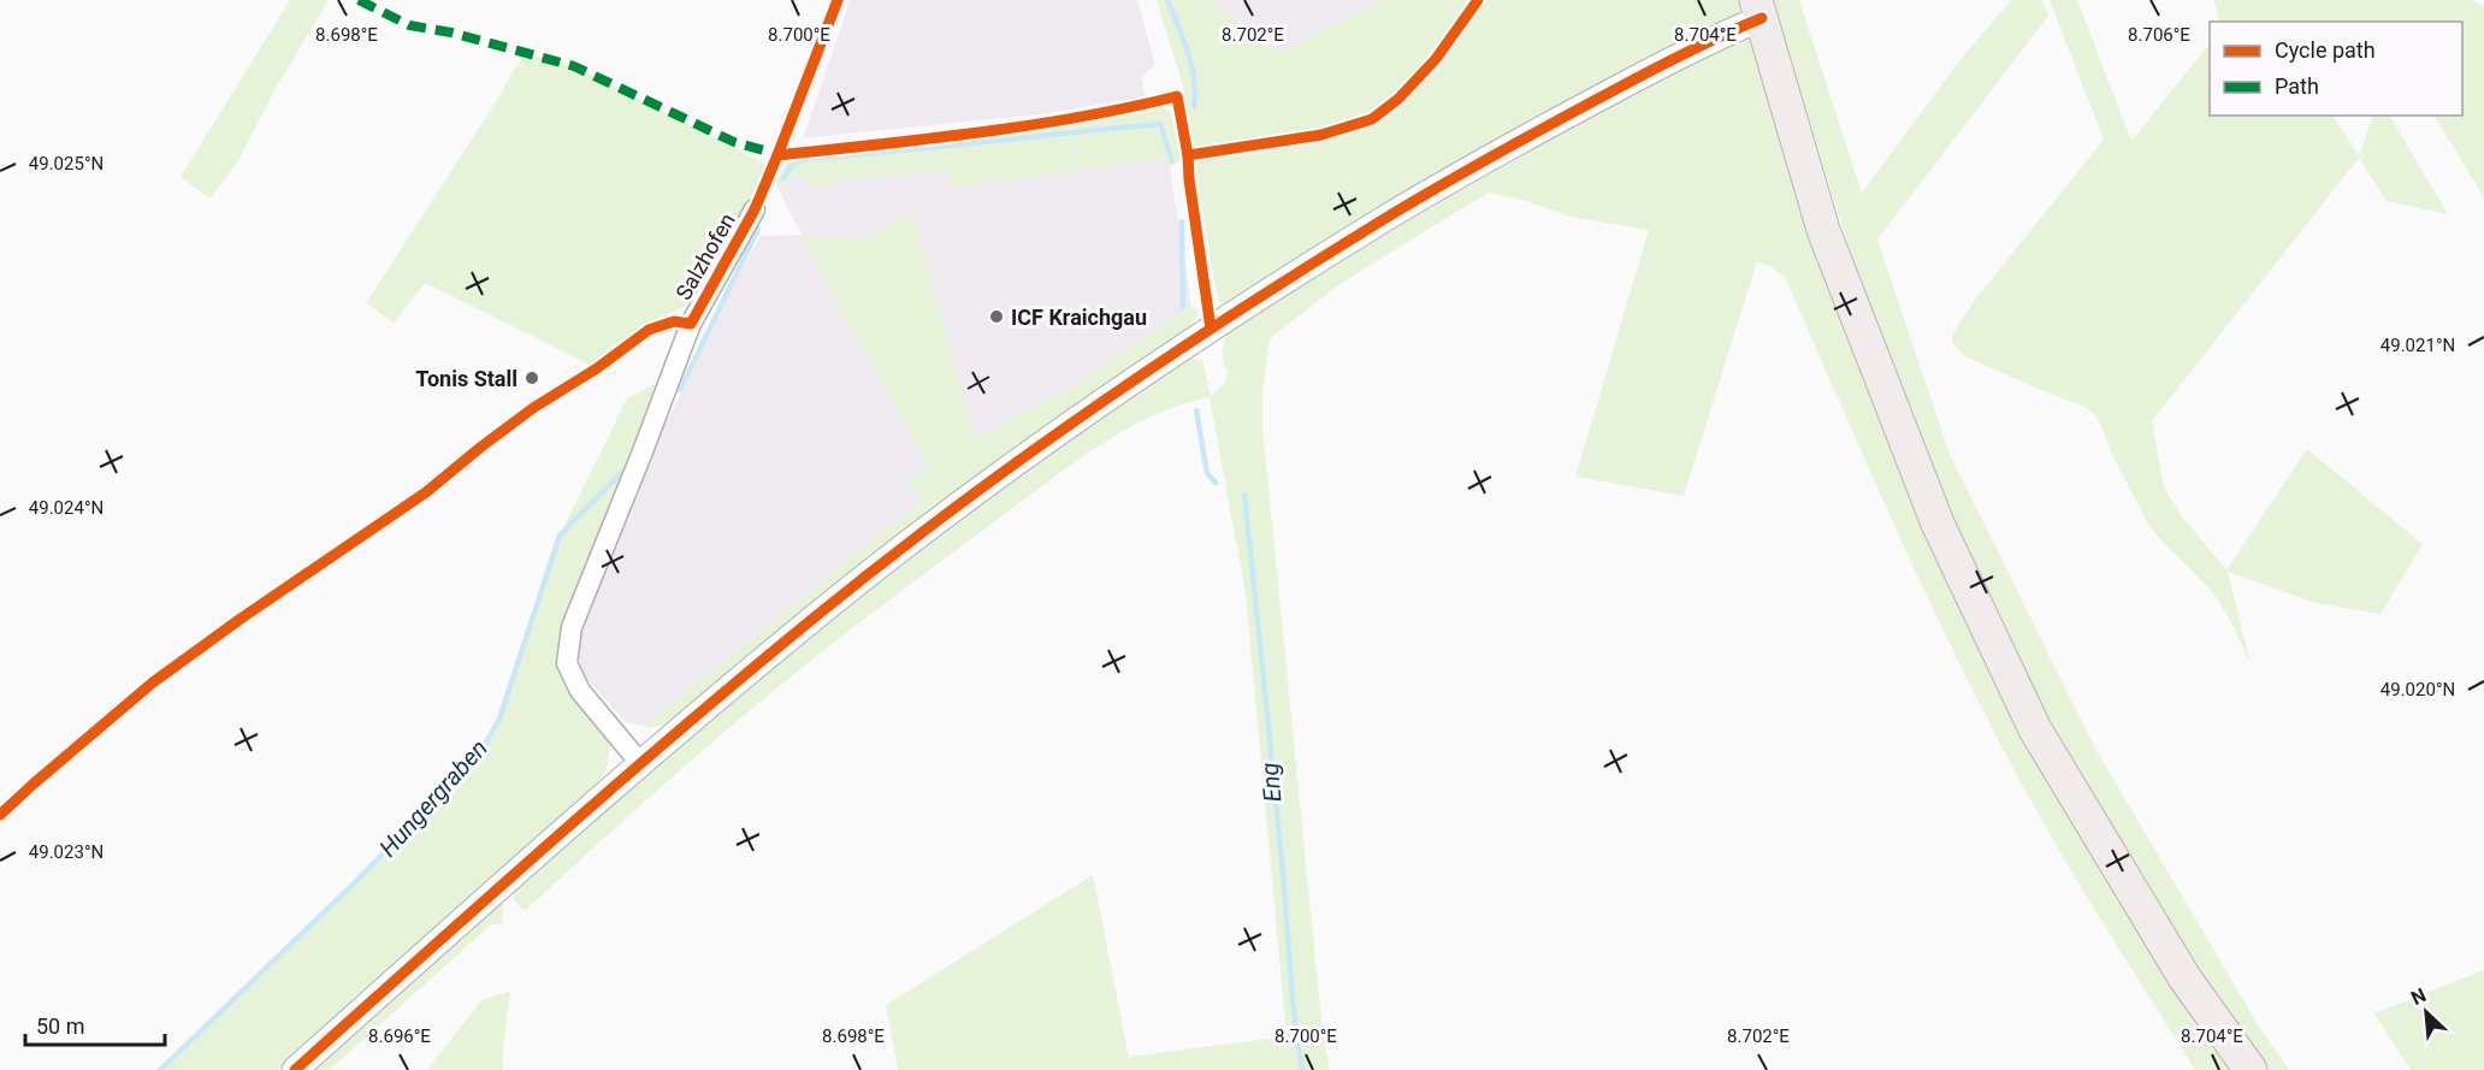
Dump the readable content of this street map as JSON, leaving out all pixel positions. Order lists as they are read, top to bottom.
{
  "streets": {
    "street": ["Salzhofen"]
  },
  "water": ["Eng", "Hungergraben"],
  "places": ["ICF Kraichgau", "Tonis Stall"],
  "legend": ["Cycle path", "Path"],
  "scale_bar": "50 m",
  "north": "top left",
  "coordinates": [
    "8.698°E",
    "8.700°E",
    "8.702°E",
    "8.704°E",
    "8.706°E",
    "49.025°N",
    "49.021°N",
    "49.024°N",
    "49.020°N",
    "49.023°N",
    "8.696°E"
  ]
}
